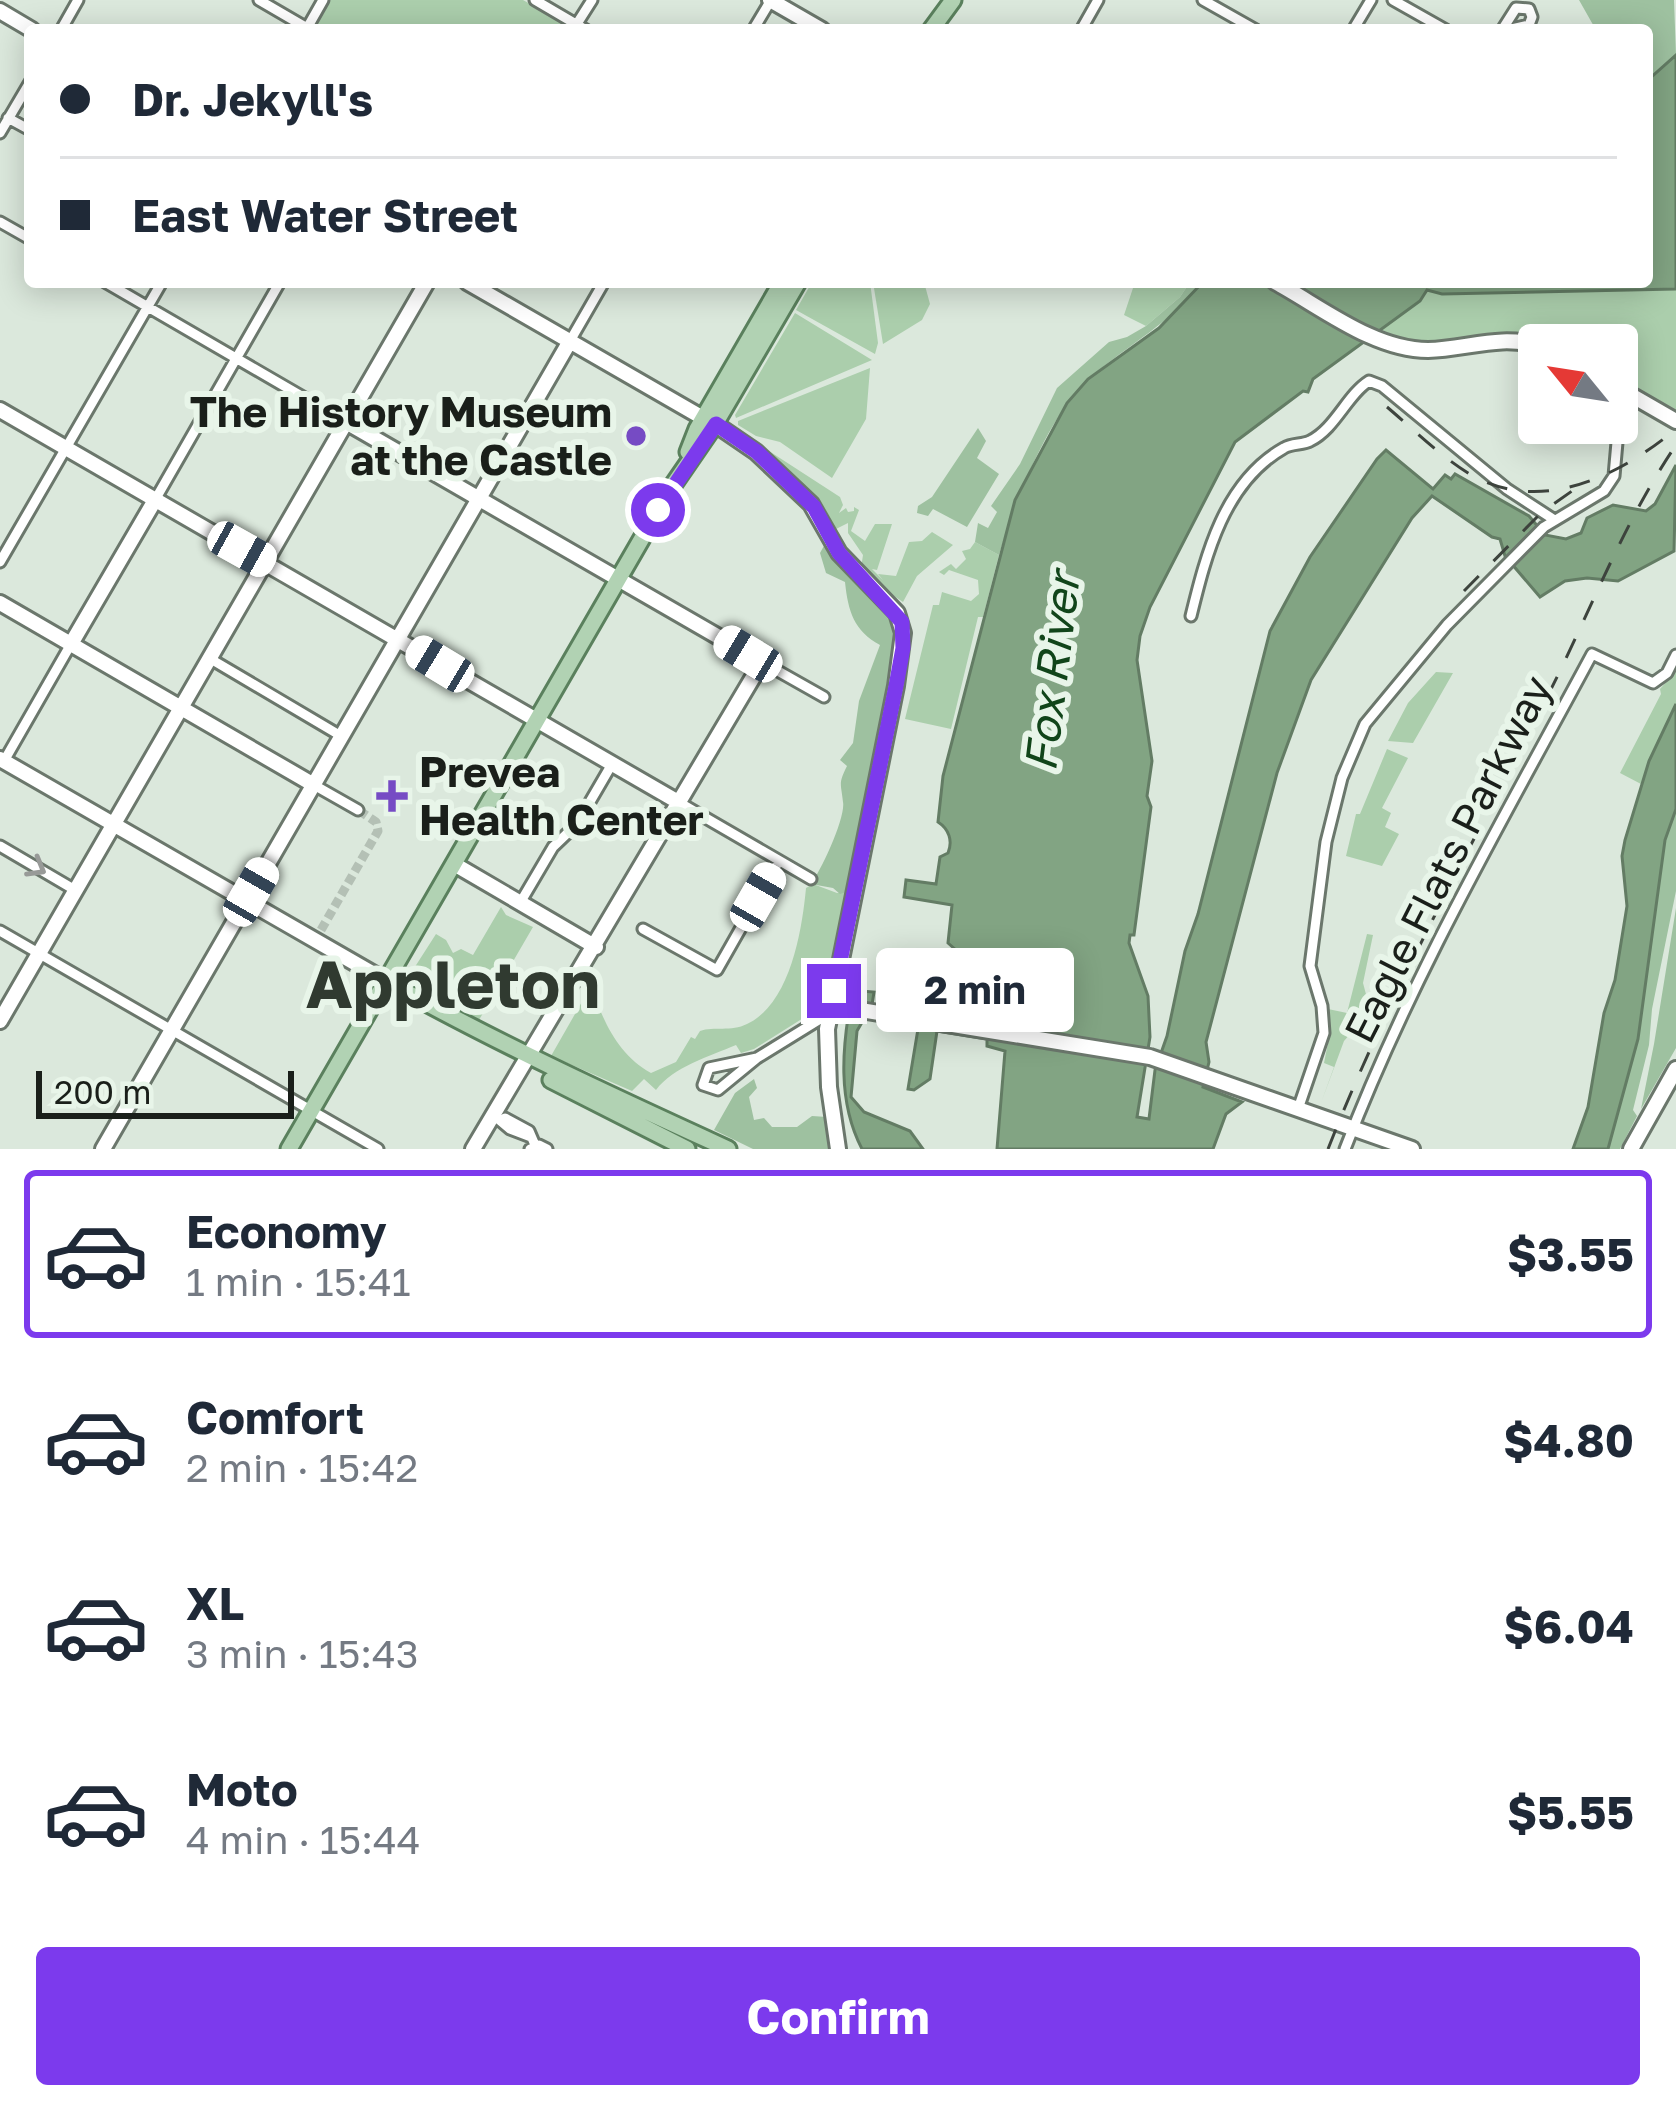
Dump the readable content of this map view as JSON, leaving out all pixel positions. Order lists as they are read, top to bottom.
{
  "streets": {
    "street": ["Eagle Flats Parkway"]
  },
  "districts": ["Appleton"],
  "water": ["Fox River"],
  "places": {
    "other": ["The History Museum at the Castle"],
    "health": ["Prevea Health Center"]
  },
  "scale_bar": "200 m",
  "north": "top left",
  "page": {
    "banner": ["Dr. Jekyll's", "East Water Street"],
    "bubble": "2 min",
    "scale": "200 m",
    "list": [
      {
        "name": "Economy",
        "note": "1 min · 15:41",
        "value": "$3.55"
      },
      {
        "name": "Comfort",
        "note": "2 min · 15:42",
        "value": "$4.80"
      },
      {
        "name": "XL",
        "note": "3 min · 15:43",
        "value": "$6.04"
      },
      {
        "name": "Moto",
        "note": "4 min · 15:44",
        "value": "$5.55"
      }
    ],
    "buttons": "Confirm"
  }
}
